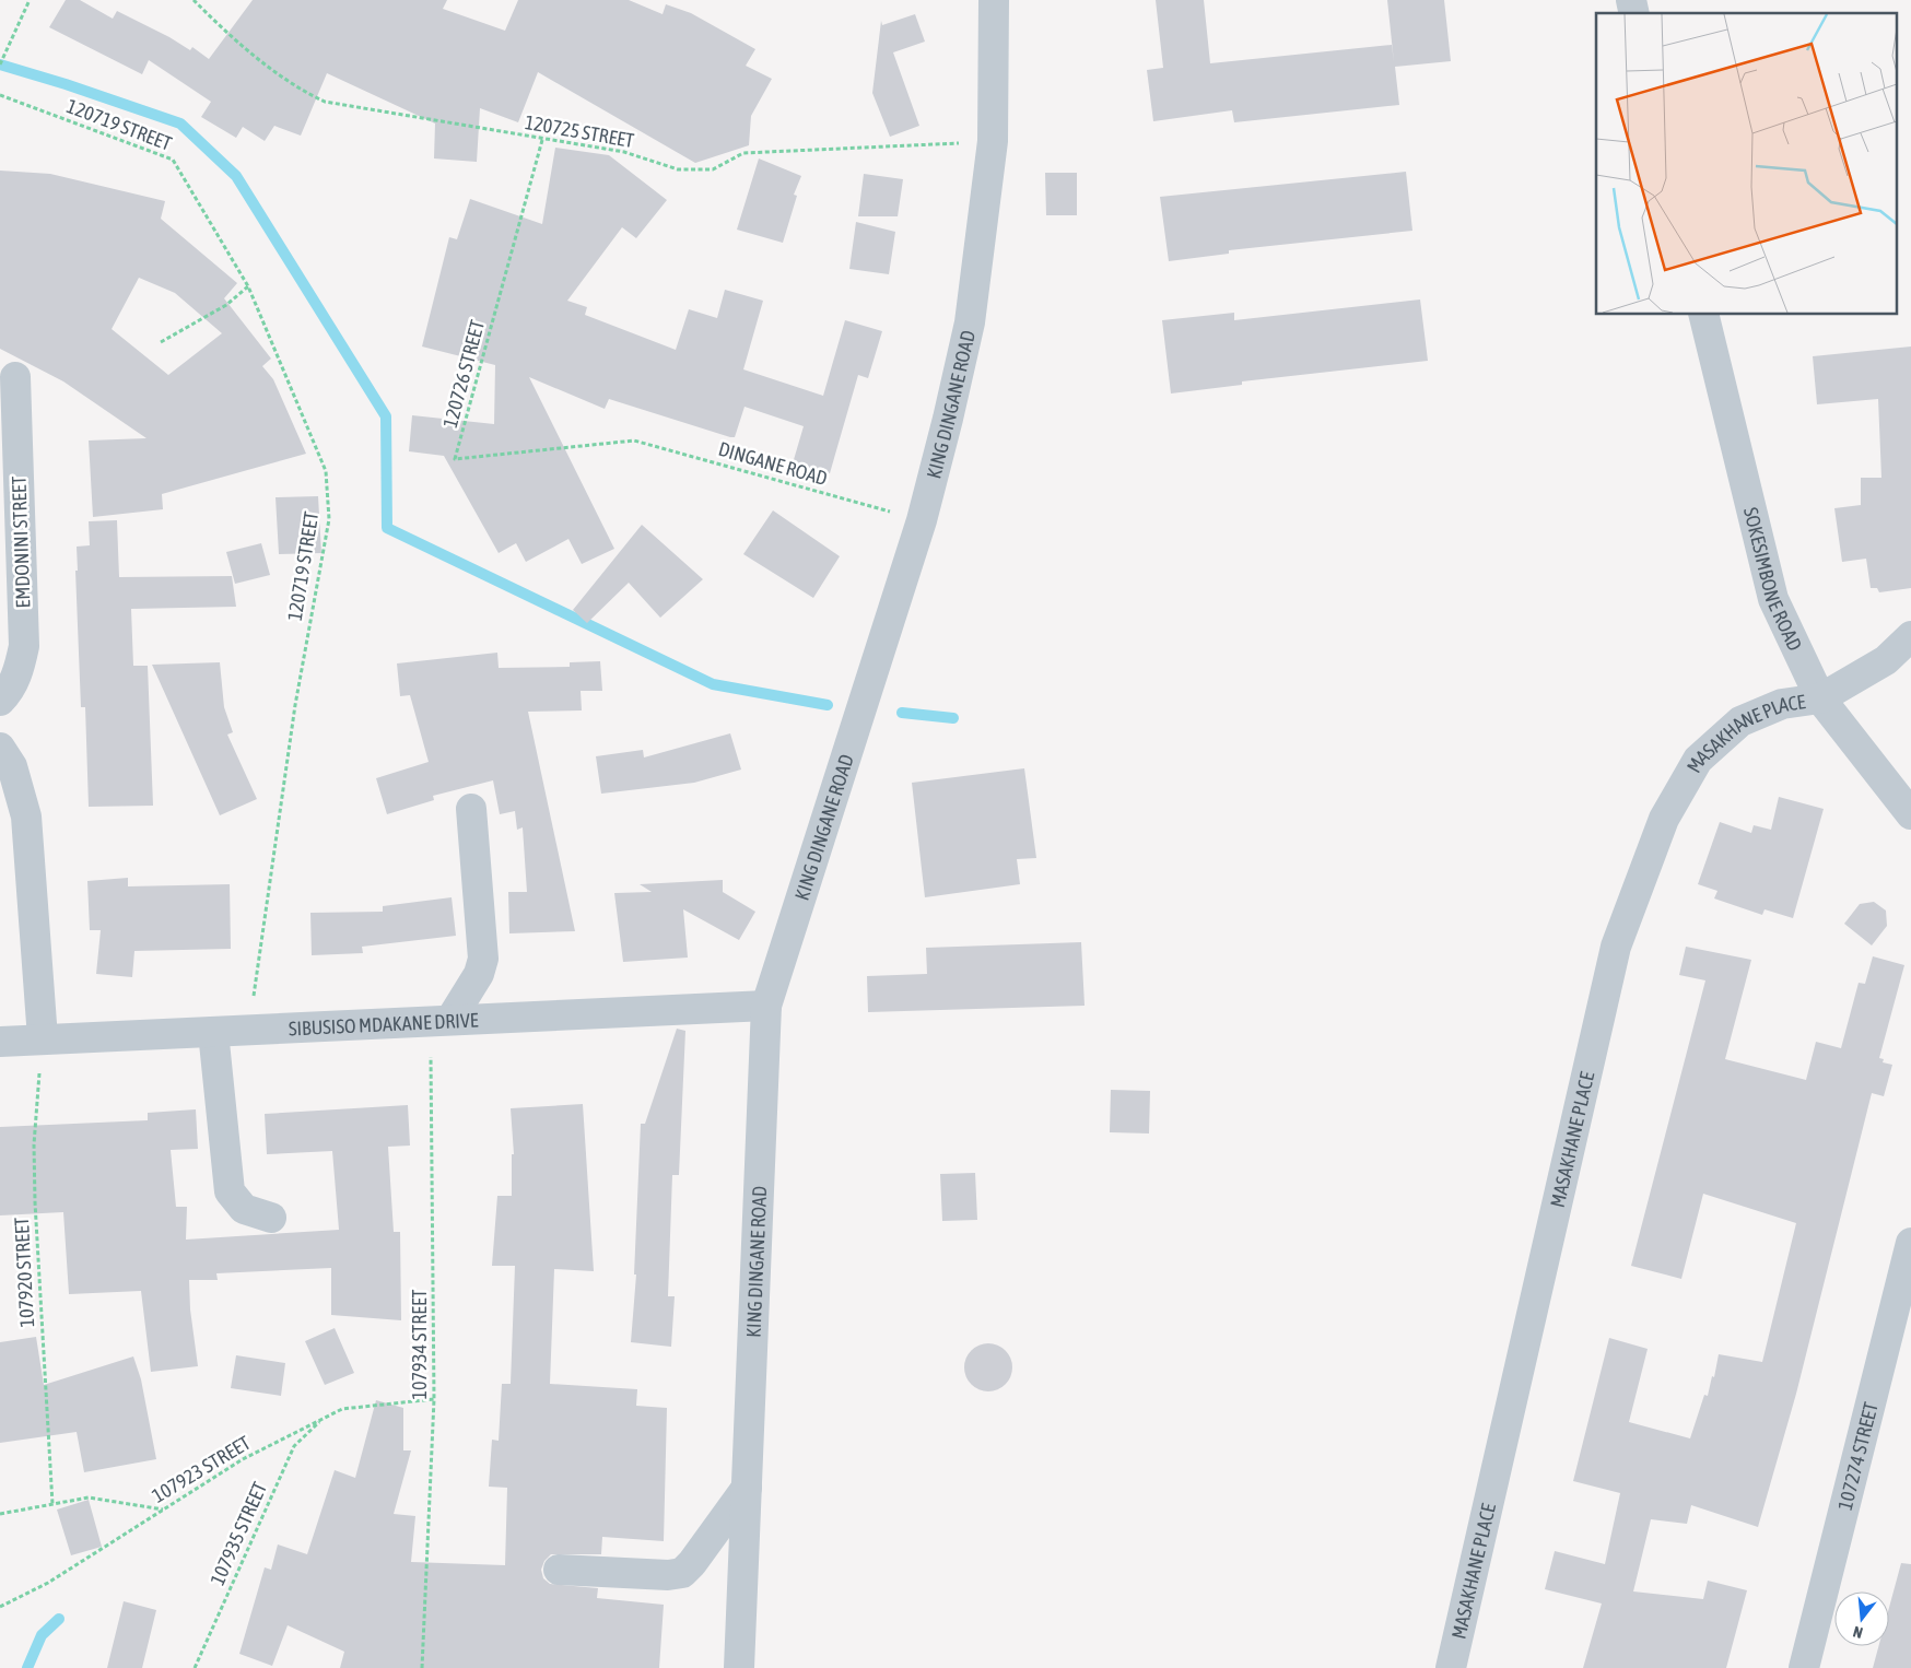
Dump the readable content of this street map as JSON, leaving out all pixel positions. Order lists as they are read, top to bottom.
{
  "streets": {
    "street": [
      "KING DINGANE ROAD",
      "EMDONINI STREET",
      "SOKESIMBONE ROAD",
      "MASAKHANE PLACE",
      "SIBUSISO MDAKANE DRIVE",
      "107274 STREET"
    ],
    "path": [
      "120719 STREET",
      "120725 STREET",
      "120726 STREET",
      "DINGANE ROAD",
      "107920 STREET",
      "107934 STREET",
      "107923 STREET",
      "107935 STREET"
    ]
  },
  "crossings": [
    ["120719 STREET", "SIBUSISO MDAKANE DRIVE"],
    ["120725 STREET", "120726 STREET"],
    ["120725 STREET", "KING DINGANE ROAD"],
    ["120726 STREET", "DINGANE ROAD"],
    ["KING DINGANE ROAD", "DINGANE ROAD"],
    ["KING DINGANE ROAD", "SIBUSISO MDAKANE DRIVE"],
    ["SOKESIMBONE ROAD", "MASAKHANE PLACE"],
    ["SIBUSISO MDAKANE DRIVE", "107920 STREET"],
    ["SIBUSISO MDAKANE DRIVE", "107934 STREET"],
    ["107934 STREET", "107923 STREET"],
    ["107923 STREET", "107935 STREET"]
  ],
  "north": "bottom"
}
